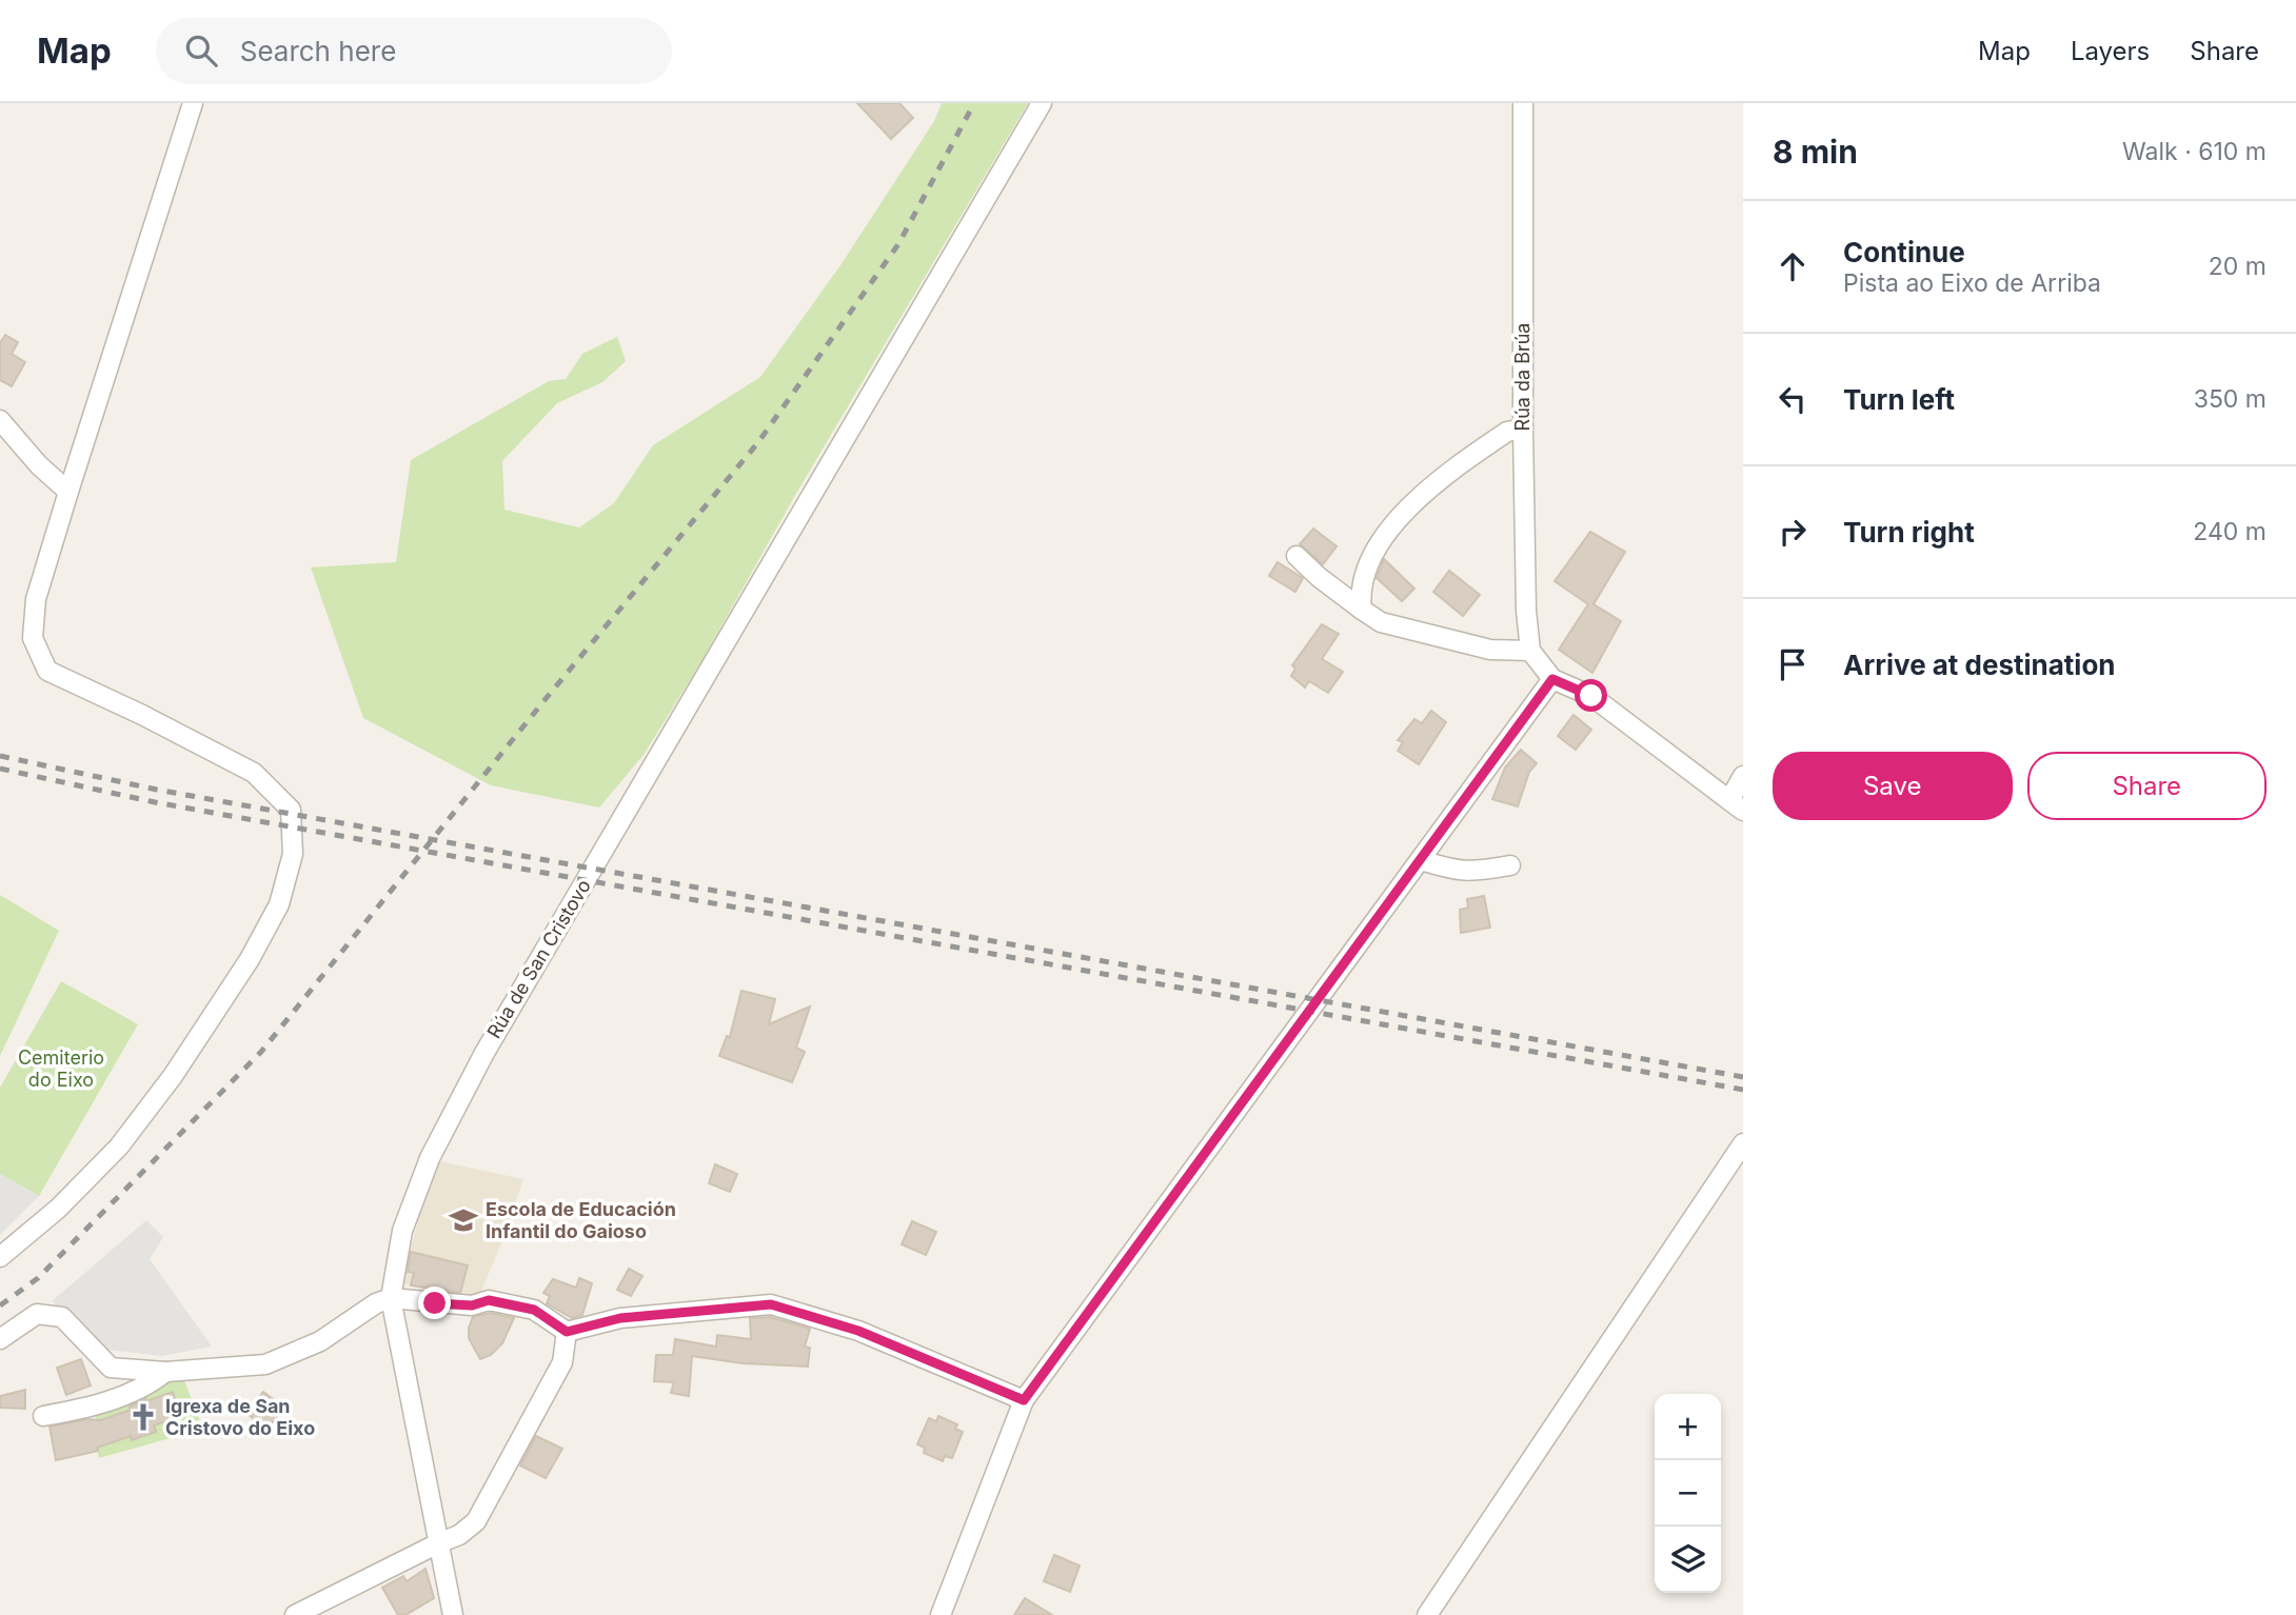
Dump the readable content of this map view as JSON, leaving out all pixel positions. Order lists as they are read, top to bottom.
{
  "streets": {
    "street": ["Rúa da Brúa", "Rúa de San Cristovo"]
  },
  "parks": ["Cemiterio do Eixo"],
  "places": {
    "school or university": ["Escola de Educación Infantil do Gaioso"],
    "church": ["Igrexa de San Cristovo do Eixo"]
  },
  "page": {
    "header": "Map",
    "search": "Search here",
    "nav": ["Map", "Layers", "Share"],
    "heading": ["8 min", "Walk · 610 m"],
    "list": [
      ["Continue", "Pista ao Eixo de Arriba", "20 m"],
      ["Turn left", "350 m"],
      ["Turn right", "240 m"],
      "Arrive at destination"
    ],
    "buttons": ["Save", "Share"],
    "map_buttons": ["+", "−"]
  }
}
